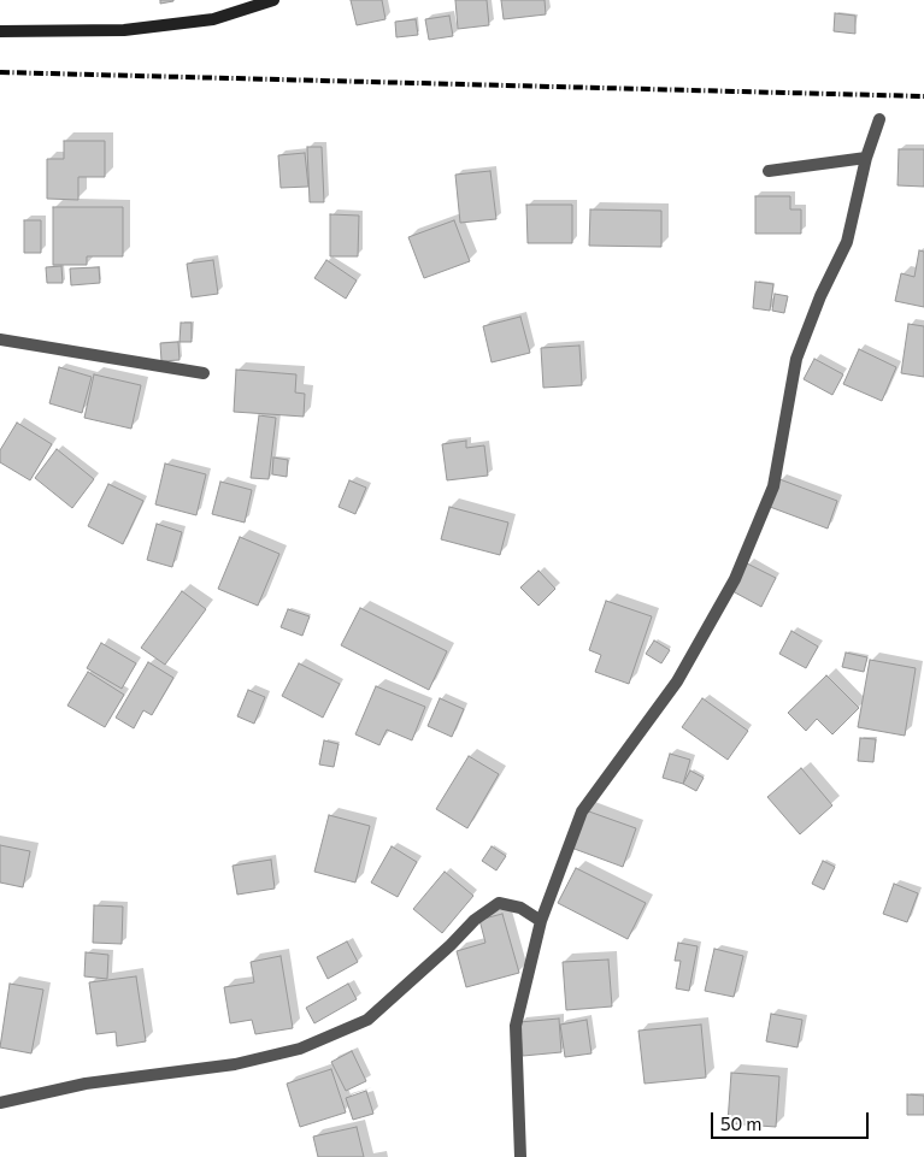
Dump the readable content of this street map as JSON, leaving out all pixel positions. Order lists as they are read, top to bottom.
{
  "scale_bar": "50 m"
}
